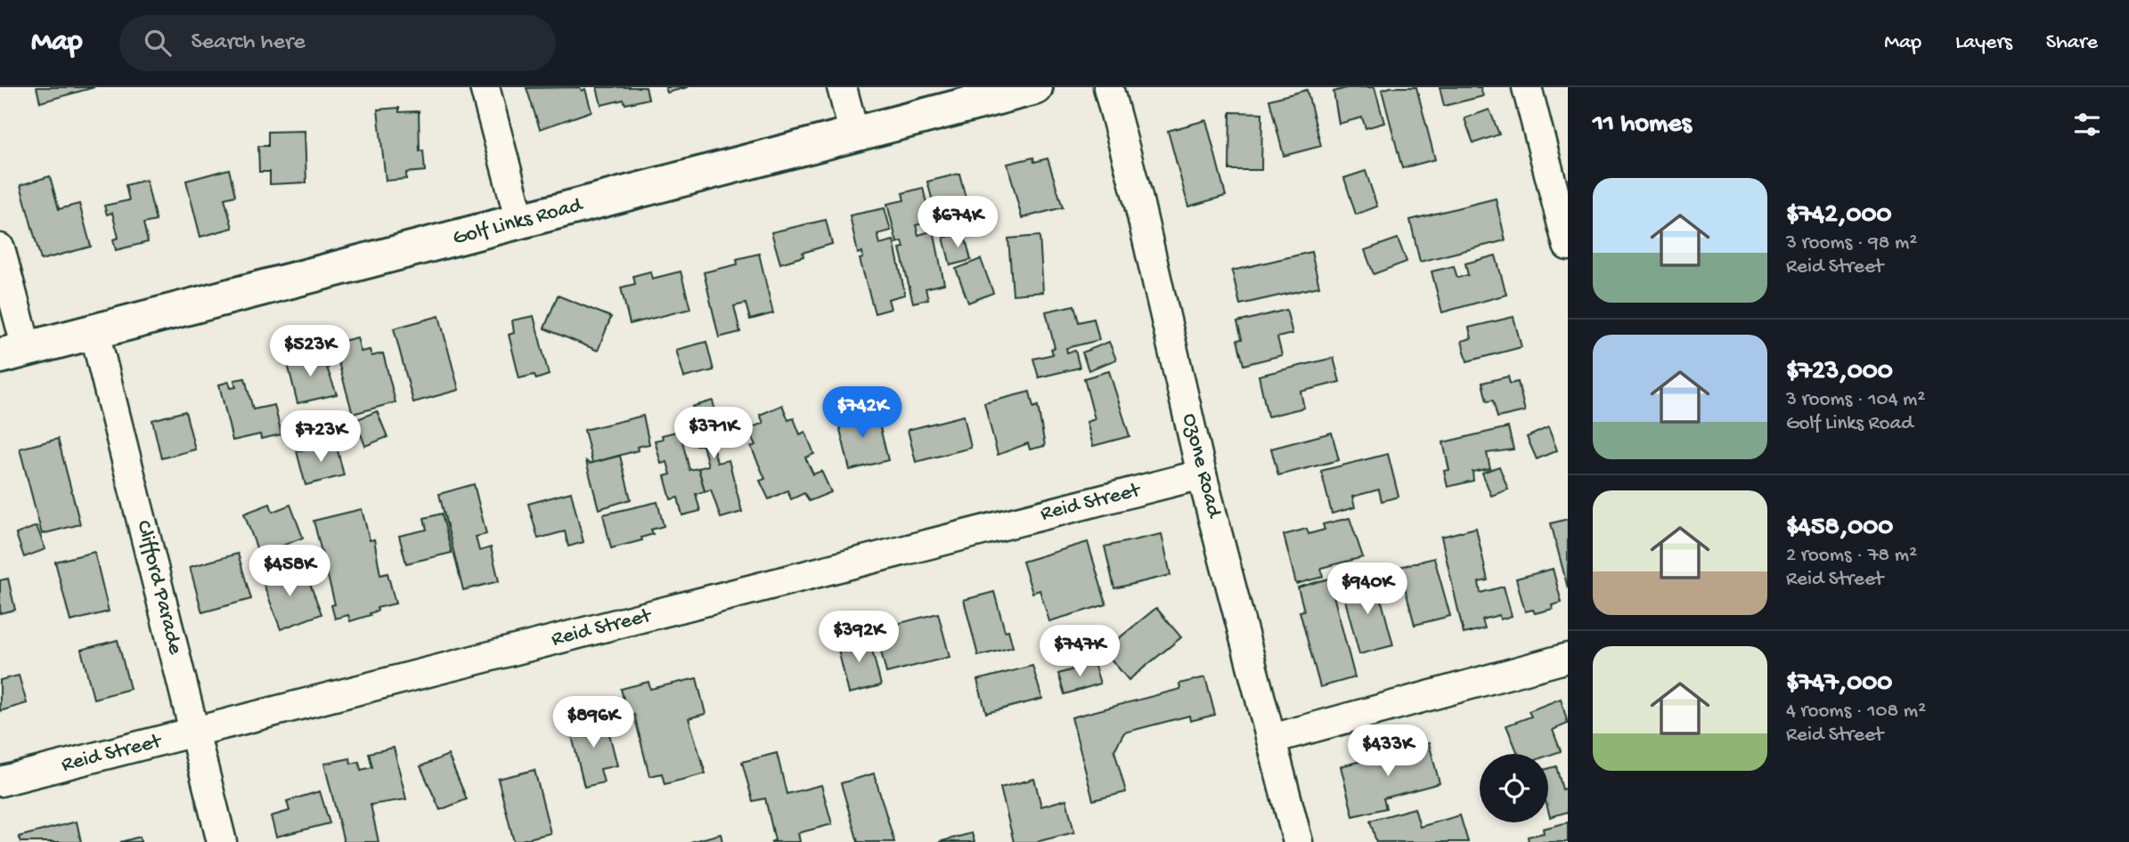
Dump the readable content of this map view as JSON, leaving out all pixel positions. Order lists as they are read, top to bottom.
{
  "streets": {
    "main road": ["Golf Links Road"],
    "street": ["Ozone Road", "Reid Street", "Clifford Parade"]
  },
  "crossings": [
    ["Golf Links Road", "Clifford Parade"],
    ["Ozone Road", "Reid Street"],
    ["Reid Street", "Clifford Parade"]
  ],
  "page": {
    "header": "Map",
    "search": "Search here",
    "nav": ["Map", "Layers", "Share"],
    "heading": "11 homes",
    "list": [
      {
        "name": "$742,000",
        "note": "3 rooms · 98 m² · Reid Street"
      },
      {
        "name": "$723,000",
        "note": "3 rooms · 104 m² · Golf Links Road"
      },
      {
        "name": "$458,000",
        "note": "2 rooms · 78 m² · Reid Street"
      },
      {
        "name": "$747,000",
        "note": "4 rooms · 108 m² · Reid Street"
      }
    ],
    "price": [
      "$674K",
      "$523K",
      "$742K",
      "$371K",
      "$723K",
      "$458K",
      "$940K",
      "$392K",
      "$747K",
      "$896K",
      "$433K"
    ]
  }
}
